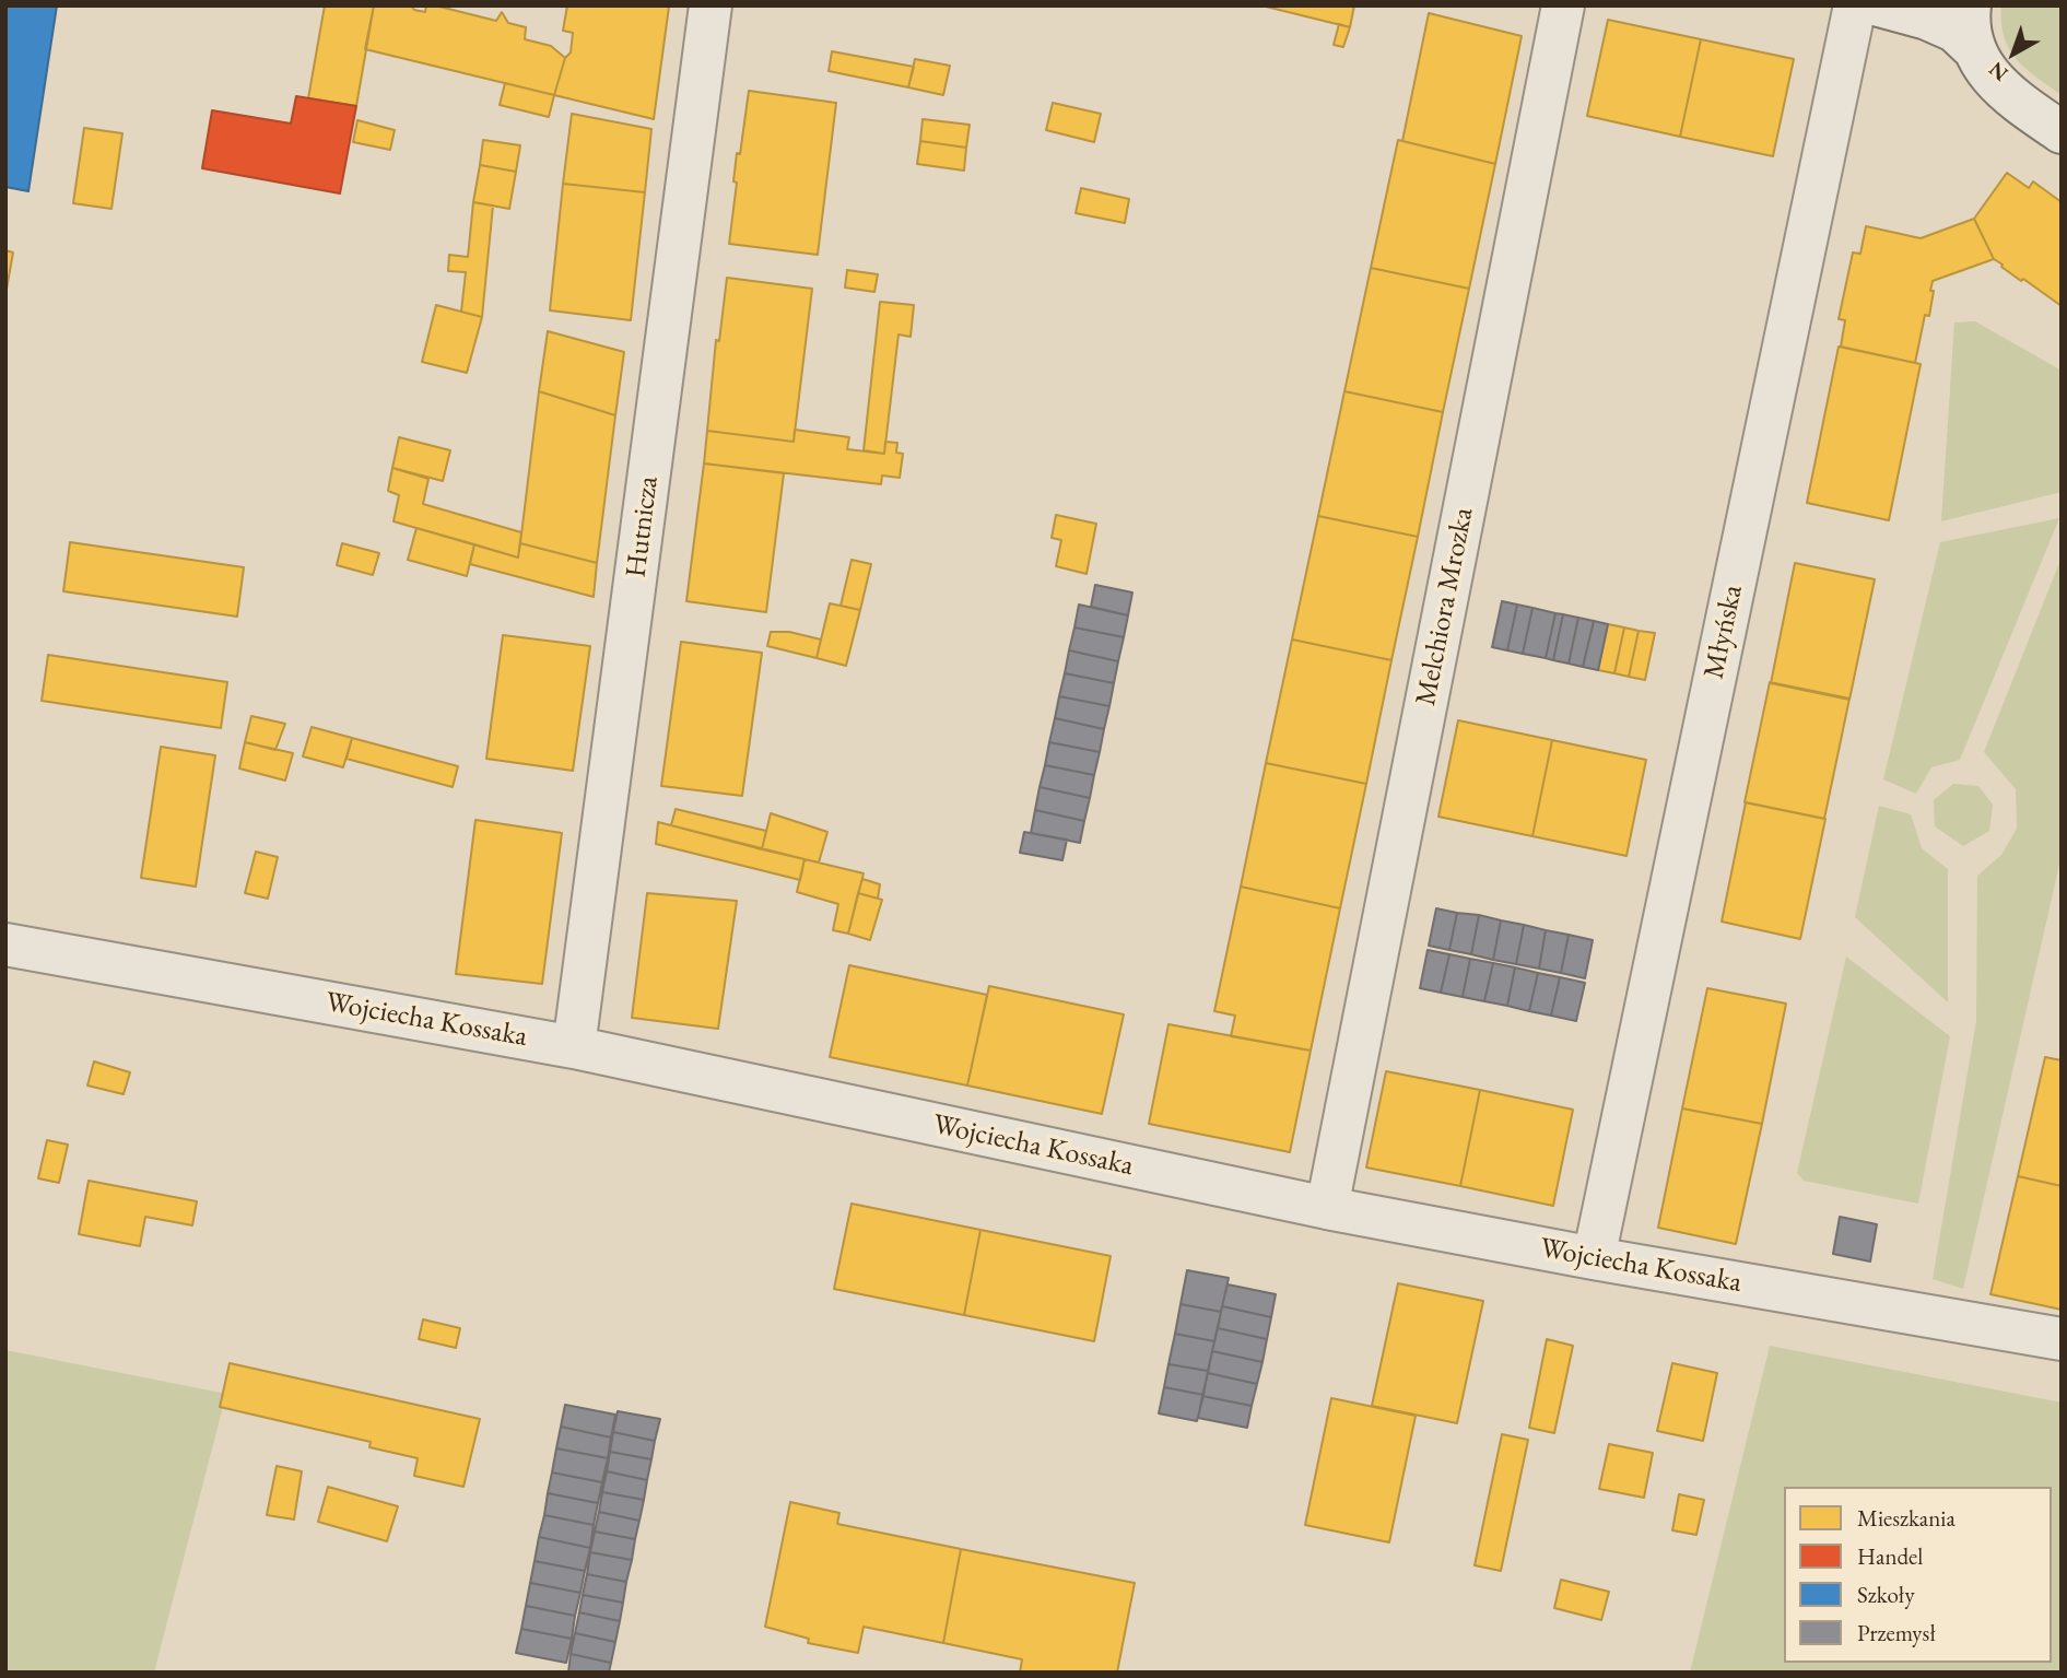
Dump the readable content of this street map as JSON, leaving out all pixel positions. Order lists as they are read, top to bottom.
{
  "streets": {
    "street": [
      "Hutnicza",
      "Melchiora Mrozka",
      "Młyńska",
      "Wojciecha Kossaka"
    ]
  },
  "crossings": [
    ["Hutnicza", "Wojciecha Kossaka"],
    ["Melchiora Mrozka", "Wojciecha Kossaka"],
    ["Młyńska", "Wojciecha Kossaka"]
  ],
  "legend": [
    "Mieszkania",
    "Handel",
    "Szkoły",
    "Przemysł"
  ],
  "north": "bottom left"
}
